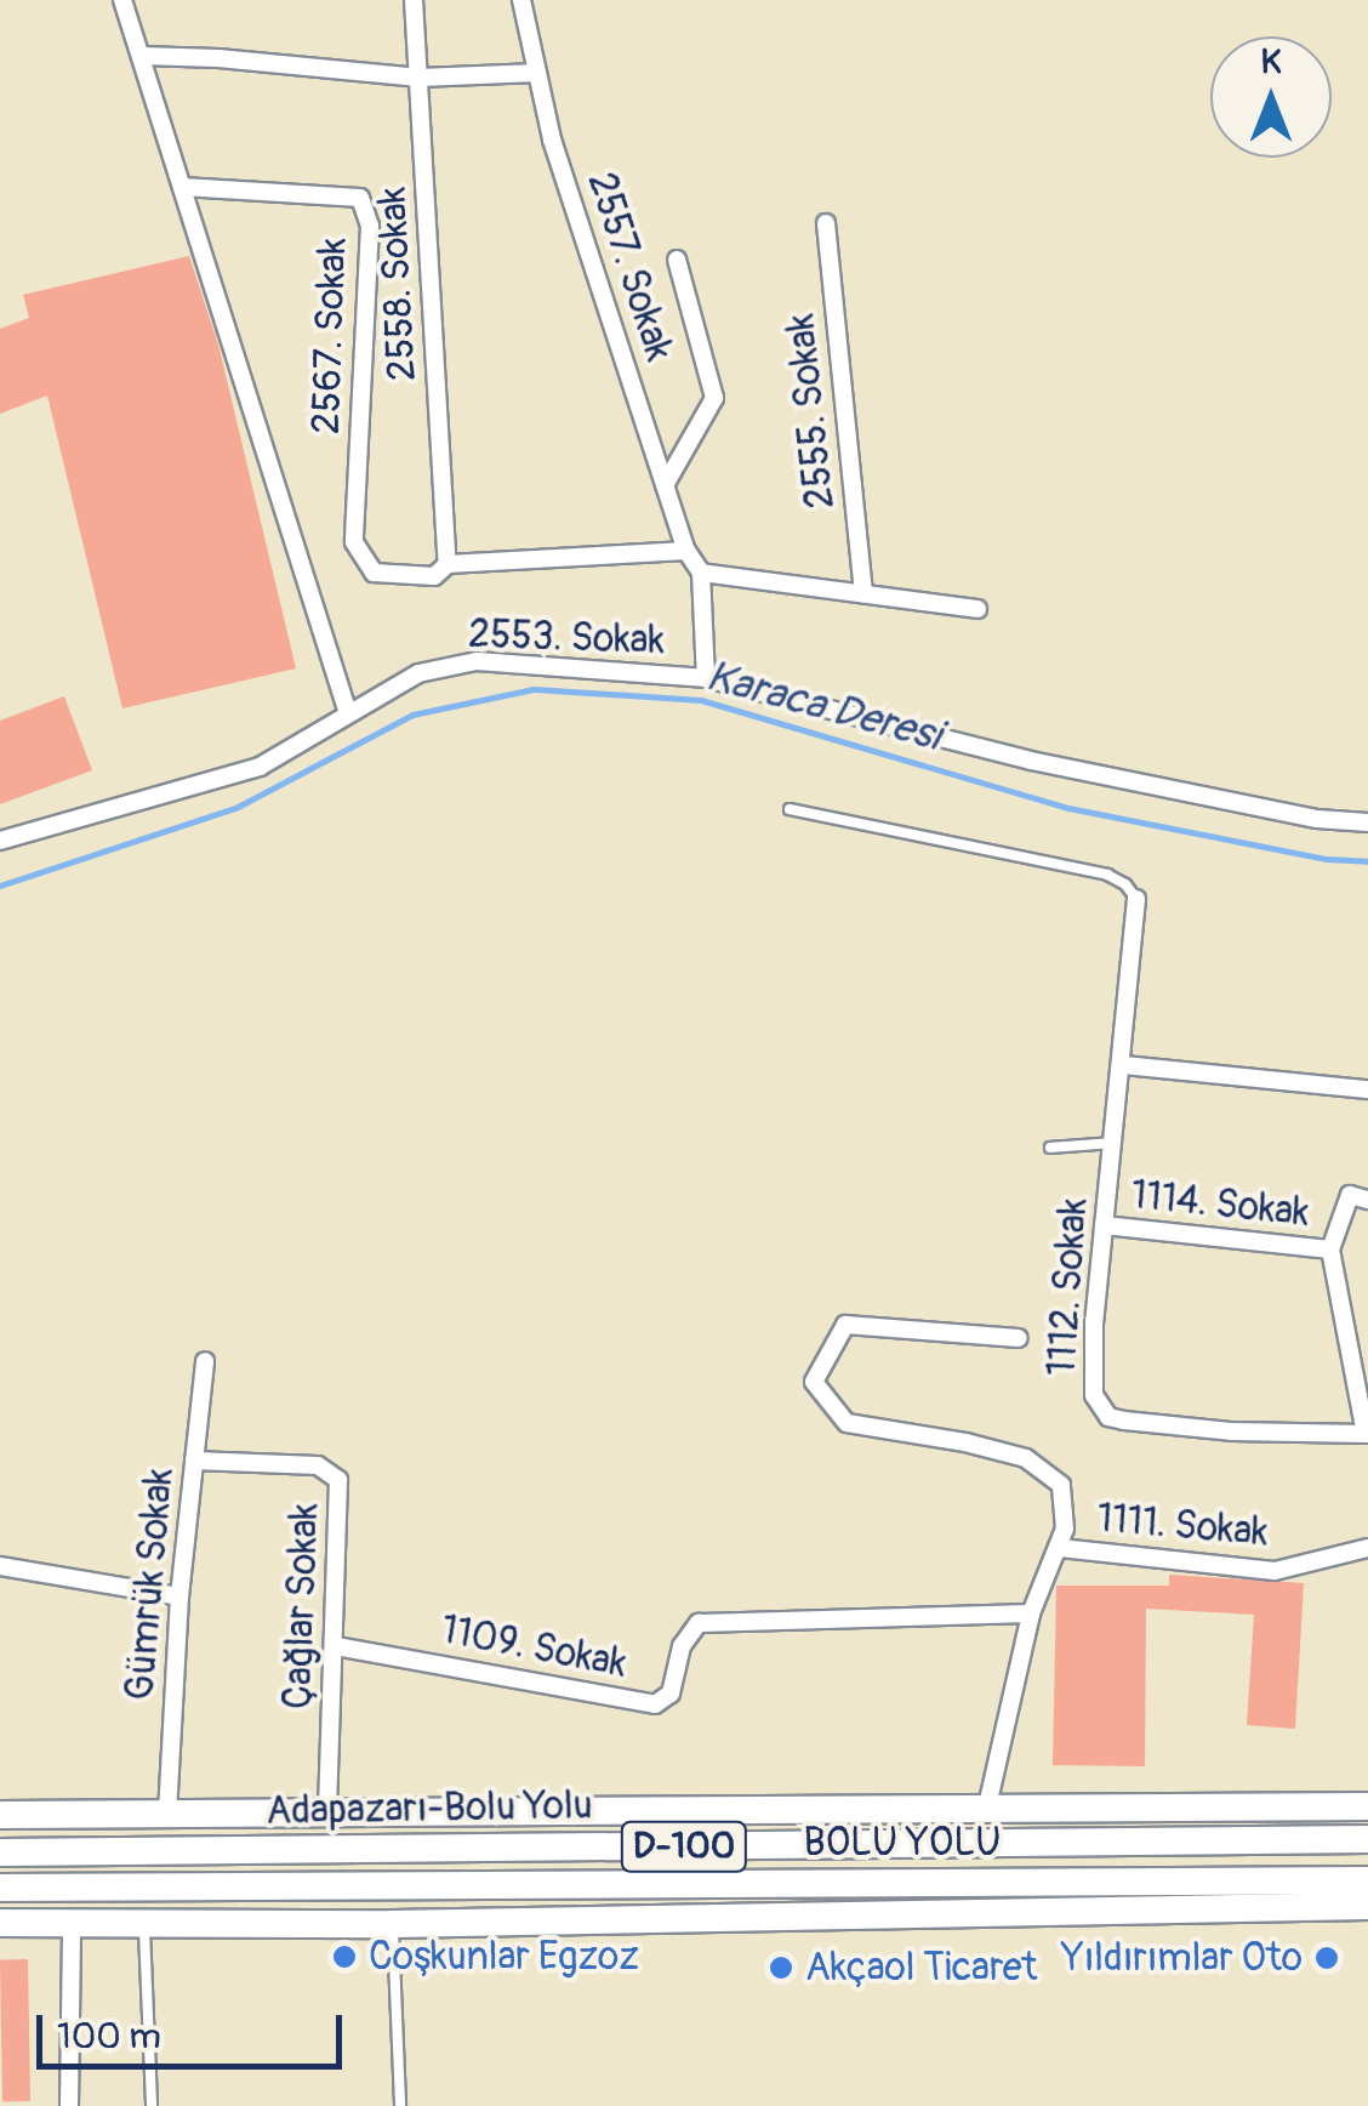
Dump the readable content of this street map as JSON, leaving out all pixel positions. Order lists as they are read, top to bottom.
{
  "streets": {
    "highway": ["Adapazarı-Bolu Yolu", "BOLU YOLU", "D-100"],
    "street": [
      "2557. Sokak",
      "2558. Sokak",
      "2567. Sokak",
      "2555. Sokak",
      "2553. Sokak",
      "1114. Sokak",
      "1112. Sokak",
      "1111. Sokak",
      "Gümrük Sokak",
      "Çağlar Sokak",
      "1109. Sokak"
    ]
  },
  "crossings": [
    ["2558. Sokak", "2567. Sokak"],
    ["1114. Sokak", "1112. Sokak"],
    ["Gümrük Sokak", "Çağlar Sokak"],
    ["Çağlar Sokak", "1109. Sokak"]
  ],
  "water": ["Karaca Deresi"],
  "places": ["Coşkunlar Egzoz", "Yıldırımlar Oto", "Akçaol Ticaret"],
  "scale_bar": "100 m",
  "north": "top"
}
